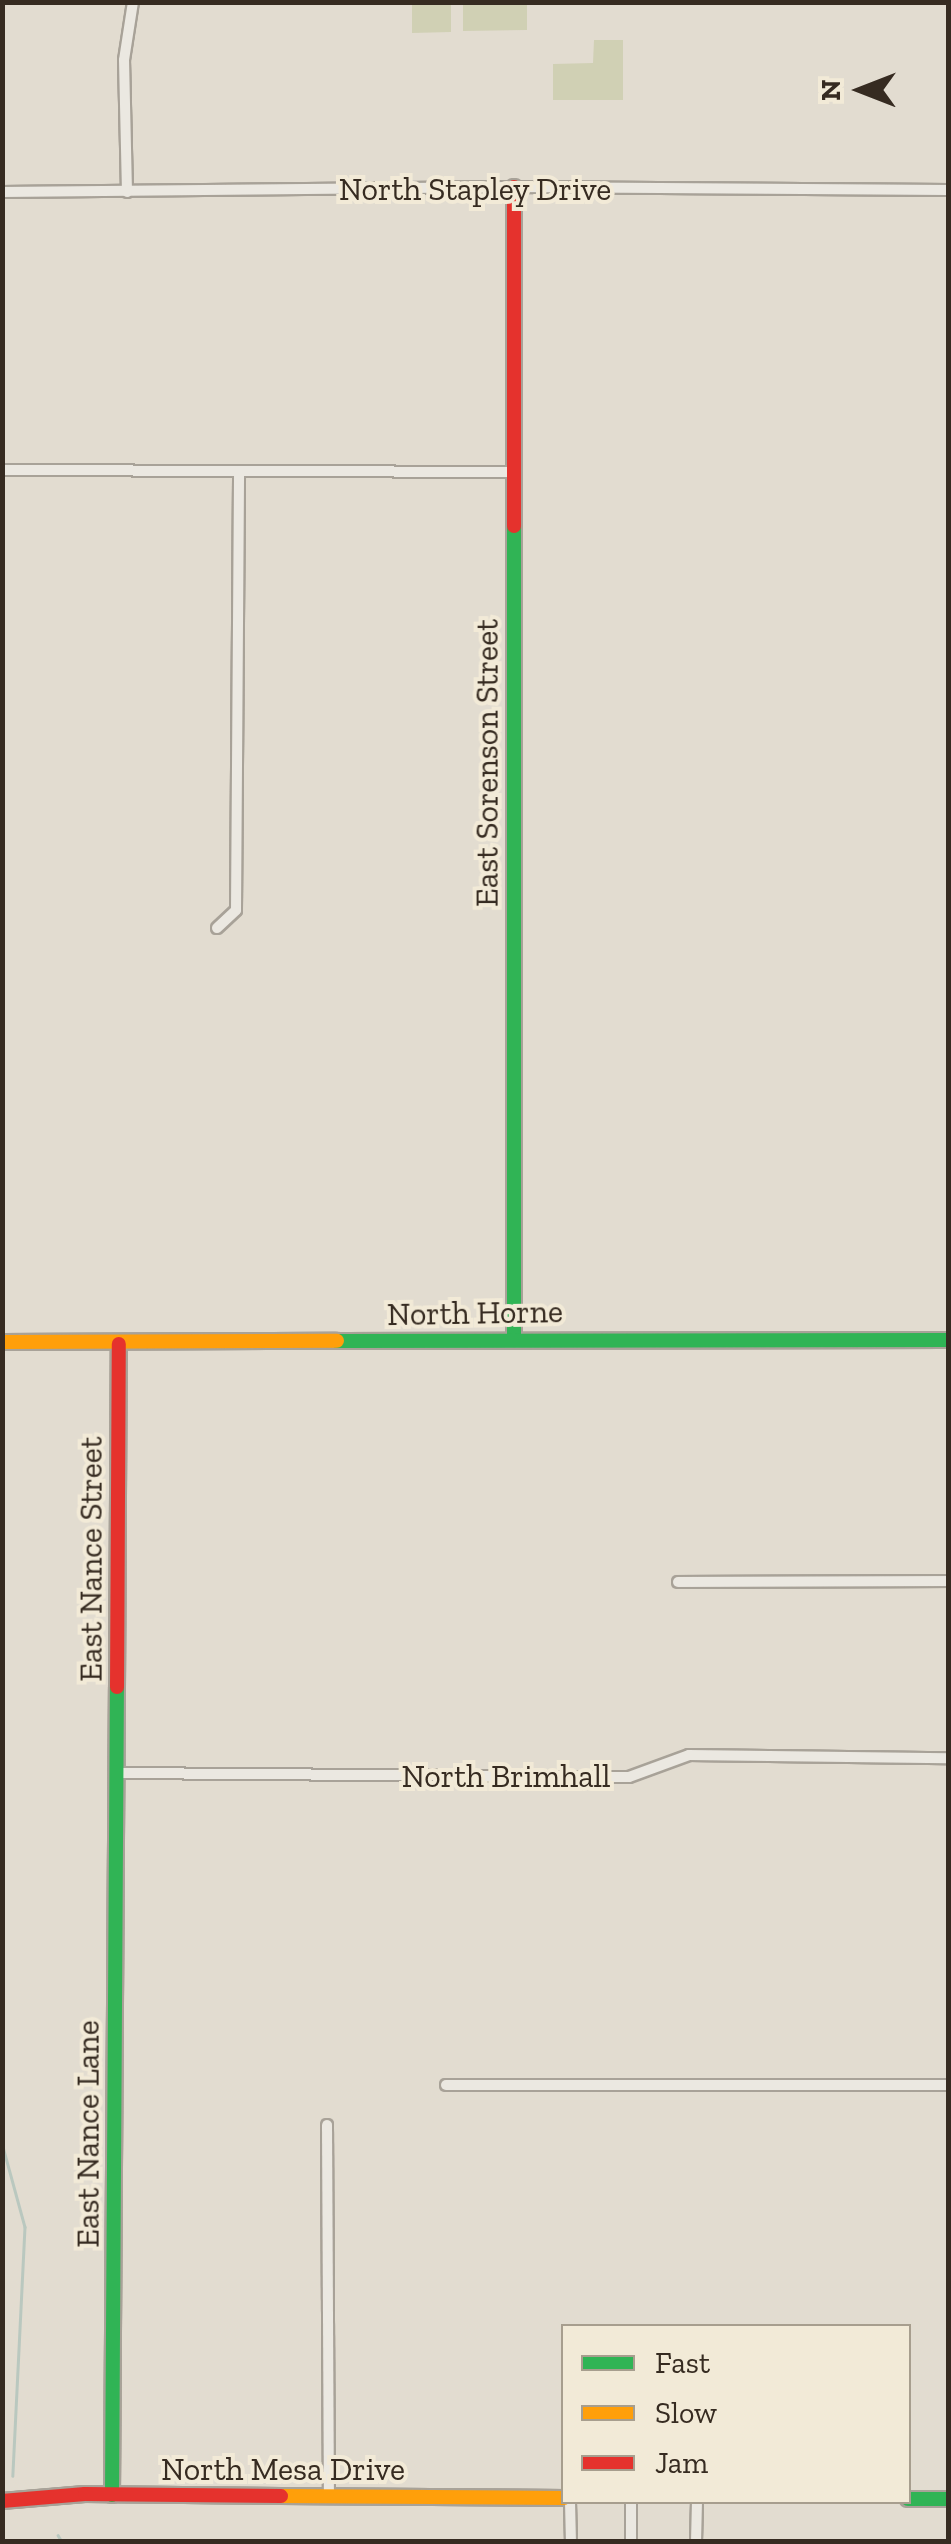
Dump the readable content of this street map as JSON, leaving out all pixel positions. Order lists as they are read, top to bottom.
{
  "streets": {
    "street": [
      "North Stapley Drive",
      "East Sorenson Street",
      "North Horne",
      "East Nance Street",
      "North Brimhall",
      "East Nance Lane",
      "North Mesa Drive"
    ]
  },
  "crossings": [
    ["North Stapley Drive", "East Sorenson Street"],
    ["East Sorenson Street", "North Horne"],
    ["North Horne", "East Nance Street"],
    ["East Nance Street", "North Brimhall"],
    ["East Nance Street", "East Nance Lane"],
    ["North Brimhall", "East Nance Lane"],
    ["East Nance Lane", "North Mesa Drive"]
  ],
  "legend": ["Fast", "Slow", "Jam"],
  "north": "left"
}
